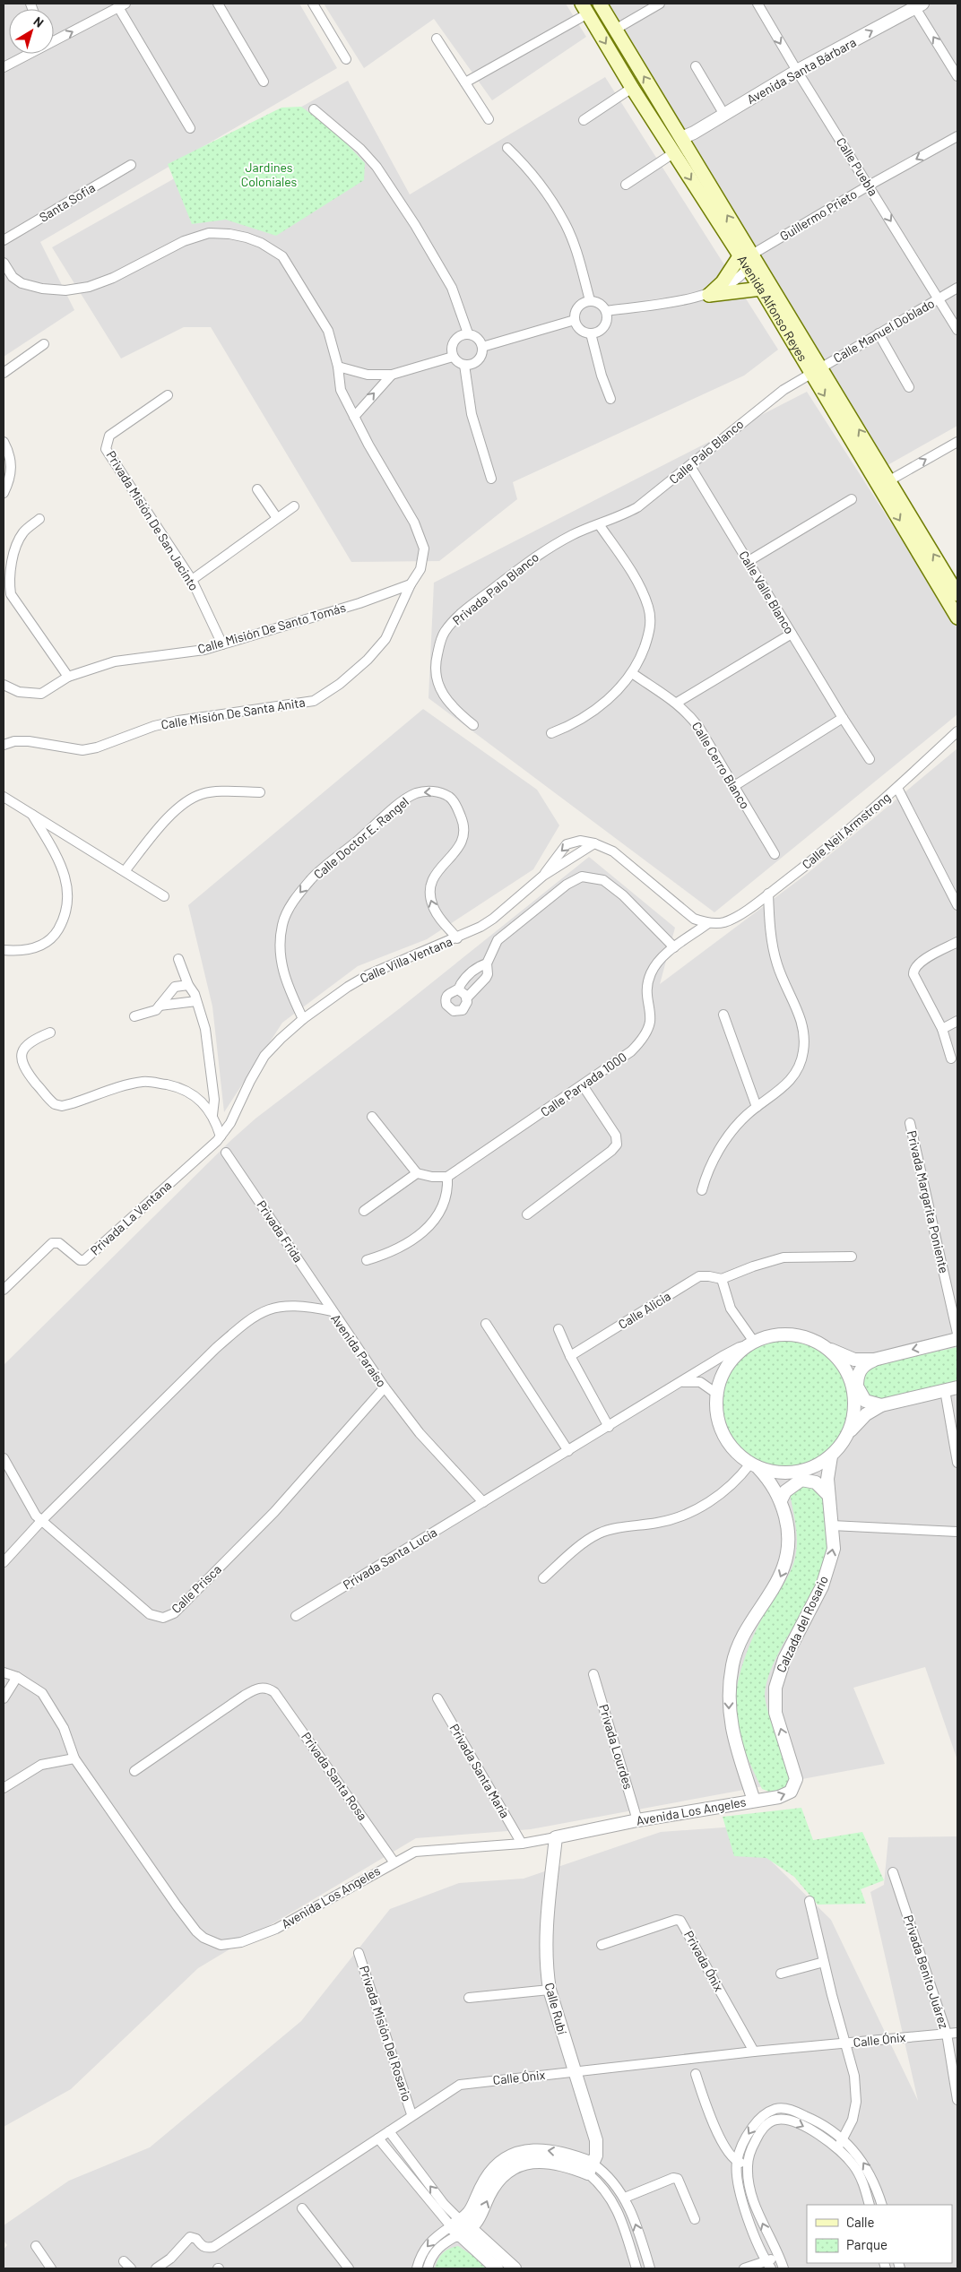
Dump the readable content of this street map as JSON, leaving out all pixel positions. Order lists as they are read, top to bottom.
{
  "streets": {
    "main road": ["Avenida Alfonso Reyes"],
    "street": [
      "Avenida Santa Bárbara",
      "Calle Puebla",
      "Santa Sofia",
      "Guillermo Prieto",
      "Calle Manuel Doblado",
      "Calle Palo Blanco",
      "Privada Misión De San Jacinto",
      "Privada Palo Blanco",
      "Calle Valle Blanco",
      "Calle Misión De Santo Tomás",
      "Calle Misión De Santa Anita",
      "Calle Cerro Blanco",
      "Calle Neil Armstrong",
      "Calle Doctor E. Rangel",
      "Calle Villa Ventana",
      "Calle Parvada 1000",
      "Privada Margarita Poniente",
      "Privada La Ventana",
      "Privada Frida",
      "Calle Alicia",
      "Avenida Paraíso",
      "Privada Santa Lucía",
      "Calle Prisca",
      "Calzada del Rosario",
      "Privada Lourdes",
      "Privada Santa María",
      "Privada Santa Rosa",
      "Avenida Los Angeles",
      "Privada Ónix",
      "Privada Benito Juárez",
      "Calle Rubí",
      "Privada Misión Del Rosario",
      "Calle Ónix"
    ]
  },
  "crossings": [
    ["Avenida Santa Bárbara", "Calle Puebla"],
    ["Avenida Santa Bárbara", "Avenida Alfonso Reyes"],
    ["Calle Puebla", "Guillermo Prieto"],
    ["Calle Puebla", "Calle Manuel Doblado"],
    ["Guillermo Prieto", "Avenida Alfonso Reyes"],
    ["Avenida Alfonso Reyes", "Calle Manuel Doblado"],
    ["Avenida Alfonso Reyes", "Calle Palo Blanco"],
    ["Calle Manuel Doblado", "Calle Palo Blanco"],
    ["Calle Palo Blanco", "Privada Palo Blanco"],
    ["Calle Palo Blanco", "Calle Valle Blanco"],
    ["Privada Misión De San Jacinto", "Calle Misión De Santo Tomás"],
    ["Calle Misión De Santo Tomás", "Calle Misión De Santa Anita"],
    ["Calle Neil Armstrong", "Calle Villa Ventana"],
    ["Calle Neil Armstrong", "Calle Parvada 1000"],
    ["Calle Doctor E. Rangel", "Calle Villa Ventana"],
    ["Calle Villa Ventana", "Calle Parvada 1000"],
    ["Calle Villa Ventana", "Privada La Ventana"],
    ["Privada Frida", "Avenida Paraíso"],
    ["Avenida Paraíso", "Privada Santa Lucía"],
    ["Avenida Paraíso", "Calle Prisca"],
    ["Calzada del Rosario", "Avenida Los Angeles"],
    ["Privada Lourdes", "Avenida Los Angeles"],
    ["Privada Santa María", "Avenida Los Angeles"],
    ["Privada Santa Rosa", "Avenida Los Angeles"],
    ["Avenida Los Angeles", "Calle Rubí"],
    ["Privada Ónix", "Calle Ónix"],
    ["Privada Benito Juárez", "Calle Ónix"],
    ["Calle Rubí", "Calle Ónix"],
    ["Privada Misión Del Rosario", "Calle Ónix"]
  ],
  "one_way": ["Avenida Santa Bárbara", "Calle Puebla", "Guillermo Prieto"],
  "parks": ["Jardines Coloniales"],
  "legend": ["Calle", "Parque"],
  "north": "top right"
}
